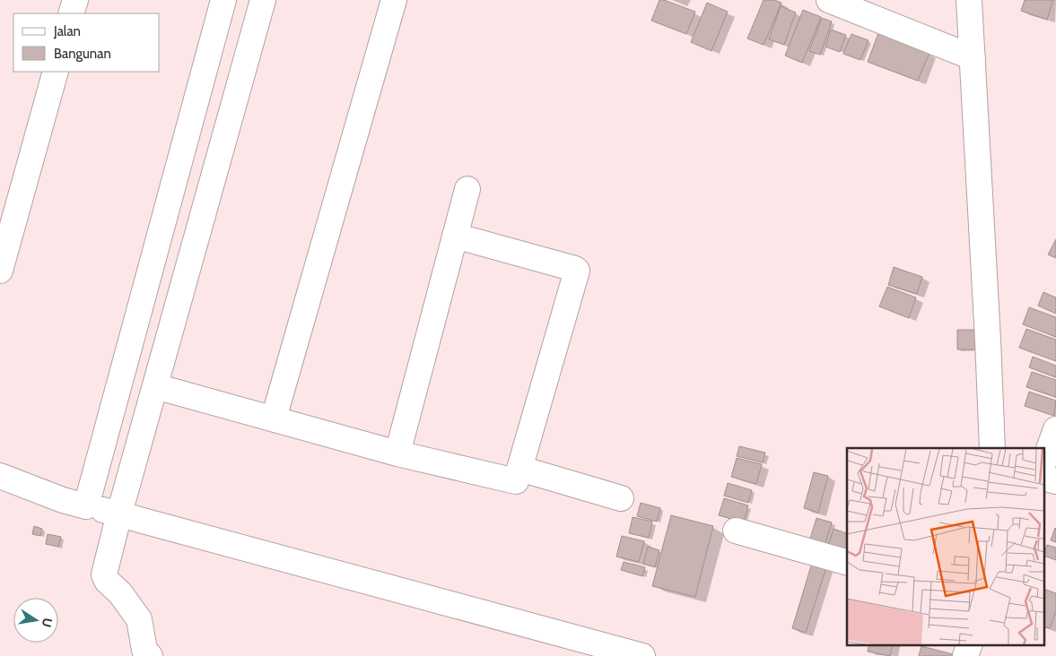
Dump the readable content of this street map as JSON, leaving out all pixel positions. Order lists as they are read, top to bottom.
{
  "legend": ["Jalan", "Bangunan"],
  "north": "right"
}
